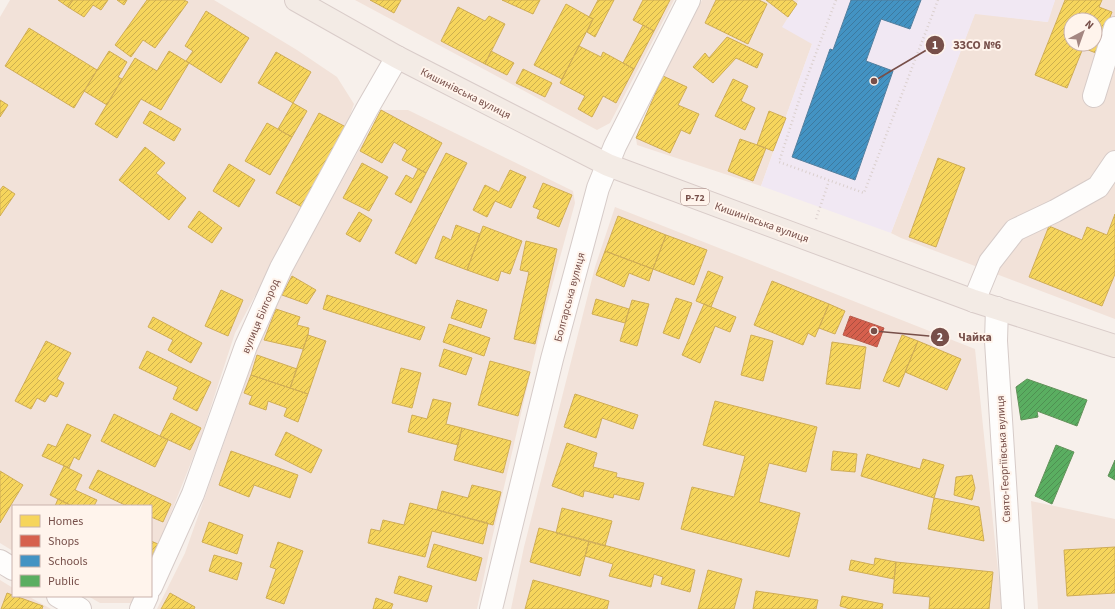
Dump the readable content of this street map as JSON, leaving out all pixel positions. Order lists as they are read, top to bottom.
{
  "streets": {
    "main road": ["Кишинівська вулиця", "Р-72"],
    "street": ["Болгарська вулиця", "вулиця Білгород", "Свято-Георгіївська вулиця"]
  },
  "crossings": [
    ["Кишинівська вулиця", "Болгарська вулиця"],
    ["Кишинівська вулиця", "вулиця Білгород"],
    ["Кишинівська вулиця", "Свято-Георгіївська вулиця"]
  ],
  "places": ["ЗЗСО №6", "Чайка"],
  "legend": [
    "Homes",
    "Shops",
    "Schools",
    "Public"
  ],
  "north": "top right"
}
